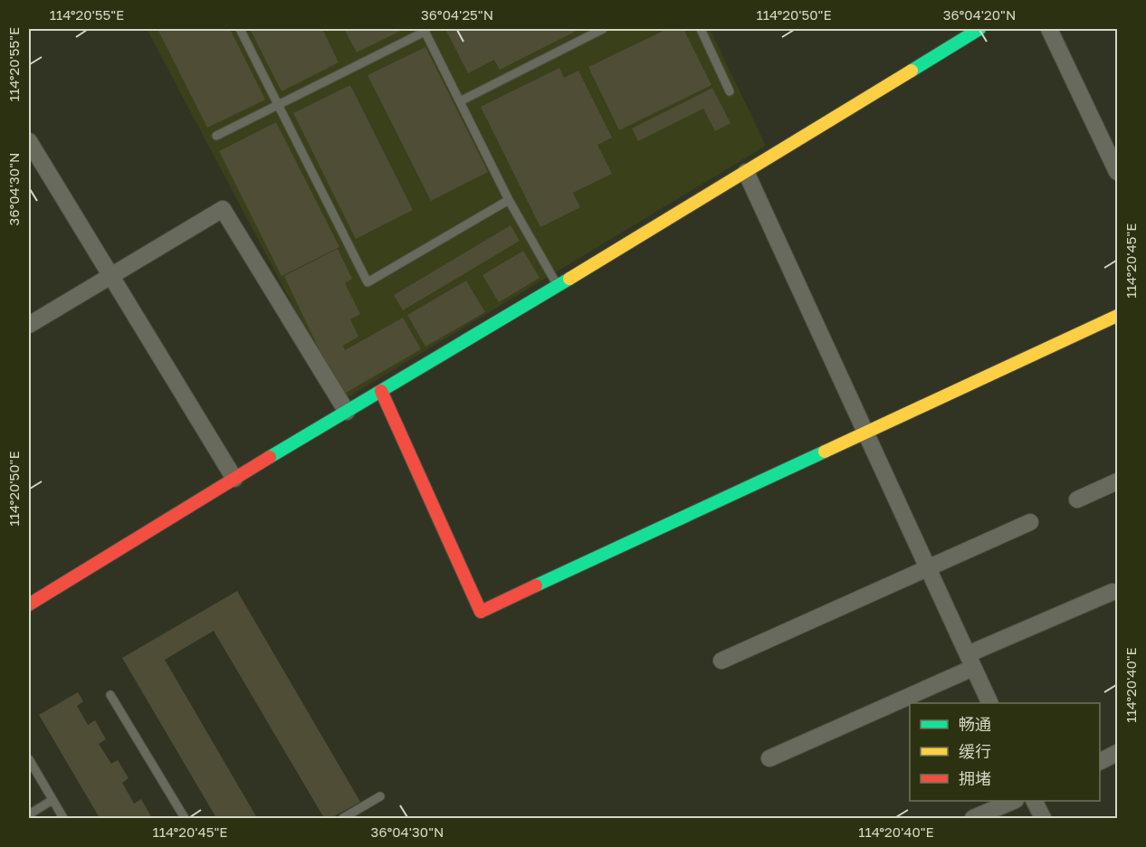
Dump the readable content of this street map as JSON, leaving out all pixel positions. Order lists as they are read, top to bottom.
{
  "legend": ["畅通", "缓行", "拥堵"],
  "coordinates": [
    "114°20'55\"E",
    "36°04'25\"N",
    "114°20'50\"E",
    "36°04'20\"N",
    "36°04'30\"N",
    "114°20'45\"E",
    "114°20'40\"E"
  ]
}
